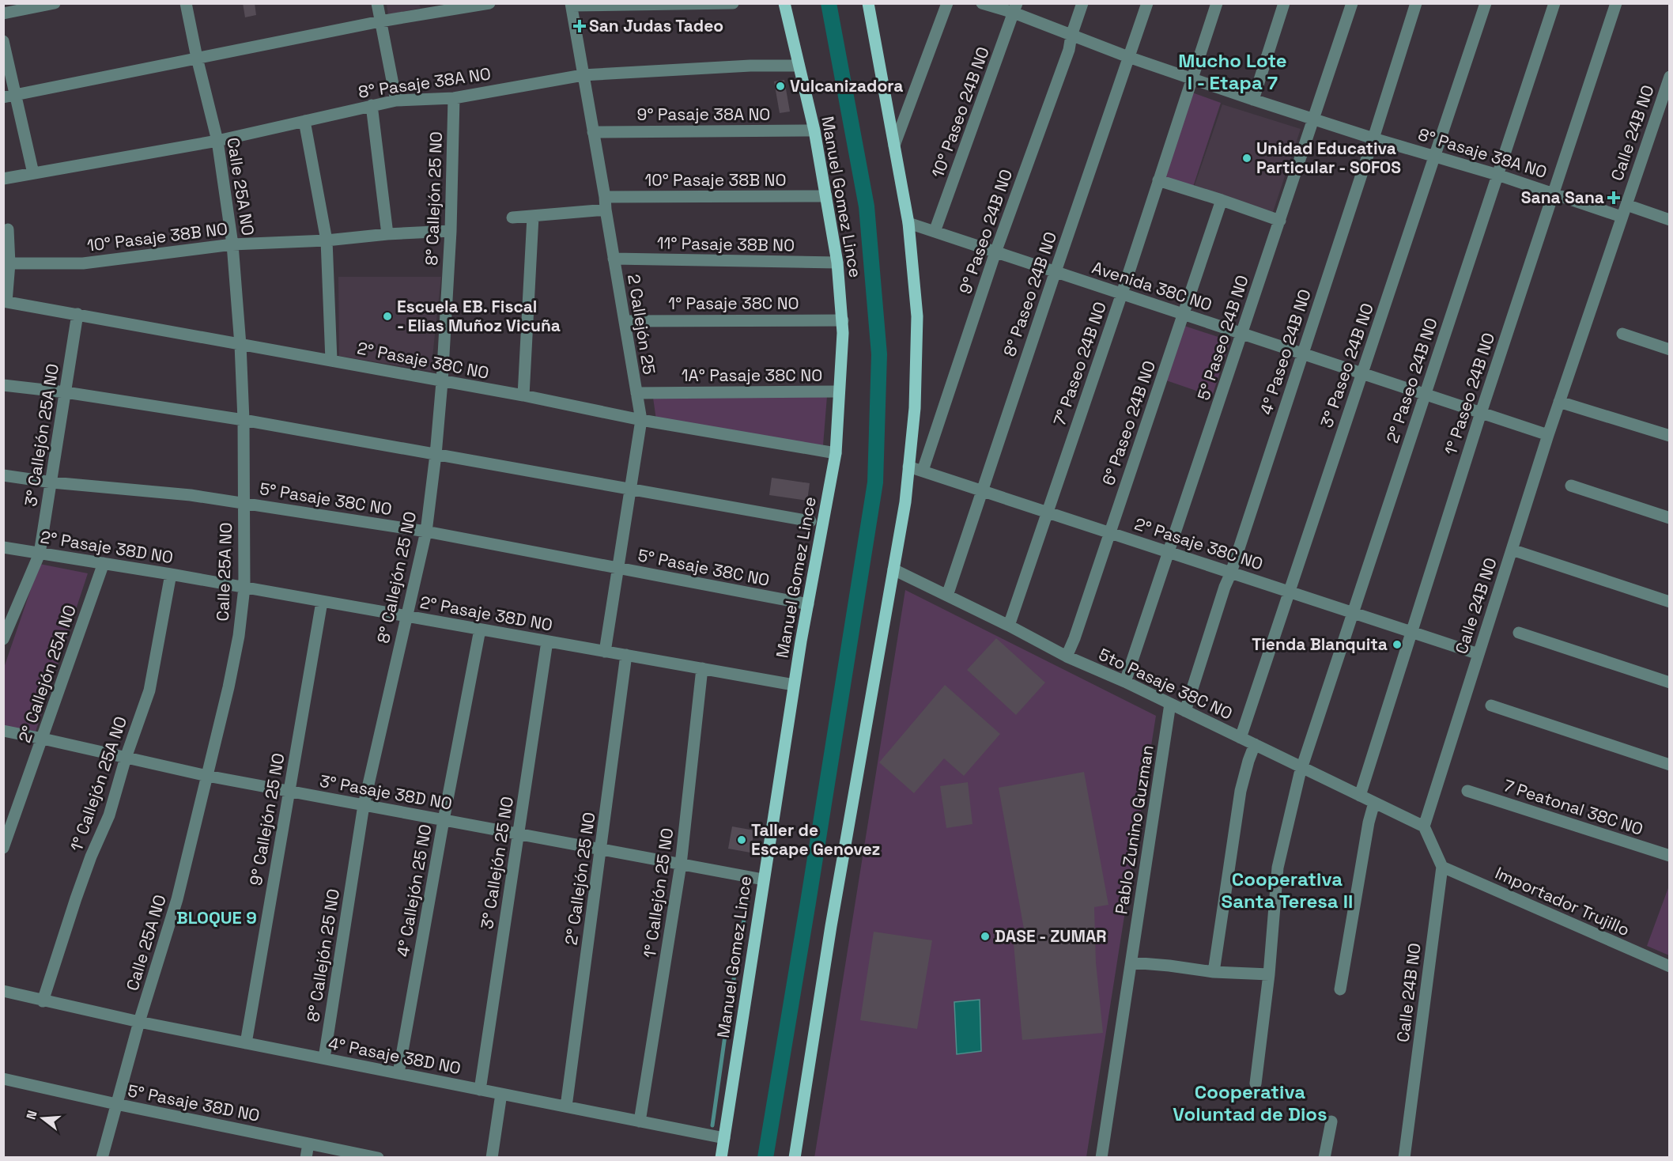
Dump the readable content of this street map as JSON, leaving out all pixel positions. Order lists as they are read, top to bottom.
{
  "streets": {
    "main road": ["Manuel Gomez Lince"],
    "street": [
      "8° Pasaje 38A NO",
      "10° Paseo 24B NO",
      "9° Pasaje 38A NO",
      "Calle 24B NO",
      "10° Pasaje 38B NO",
      "Calle 25A NO",
      "8° Callejón 25 NO",
      "9° Paseo 24B NO",
      "11° Pasaje 38B NO",
      "Avenida 38C NO",
      "8° Paseo 24B NO",
      "1° Pasaje 38C NO",
      "2 Callejón 25",
      "5° Paseo 24B NO",
      "4° Paseo 24B NO",
      "2° Pasaje 38C NO",
      "7° Paseo 24B NO",
      "3° Paseo 24B NO",
      "1A° Pasaje 38C NO",
      "2° Paseo 24B NO",
      "1° Paseo 24B NO",
      "6° Paseo 24B NO",
      "3° Callejón 25A NO",
      "5° Pasaje 38C NO",
      "2° Pasaje 38D NO",
      "2° Callejón 25A NO",
      "5to Pasaje 38C NO",
      "1° Callejón 25A NO",
      "3° Pasaje 38D NO",
      "7 Peatonal 38C NO",
      "9° Callejón 25 NO",
      "Pablo Zunino Guzman",
      "3° Callejón 25 NO",
      "2° Callejón 25 NO",
      "4° Callejón 25 NO",
      "1° Callejón 25 NO",
      "Importador Trujillo",
      "4° Pasaje 38D NO",
      "5° Pasaje 38D NO"
    ]
  },
  "crossings": [
    ["8° Pasaje 38A NO", "10° Paseo 24B NO"],
    ["8° Pasaje 38A NO", "Calle 24B NO"],
    ["8° Pasaje 38A NO", "Calle 25A NO"],
    ["8° Pasaje 38A NO", "Manuel Gomez Lince"],
    ["8° Pasaje 38A NO", "8° Callejón 25 NO"],
    ["8° Pasaje 38A NO", "9° Paseo 24B NO"],
    ["8° Pasaje 38A NO", "8° Paseo 24B NO"],
    ["8° Pasaje 38A NO", "2 Callejón 25"],
    ["8° Pasaje 38A NO", "5° Paseo 24B NO"],
    ["8° Pasaje 38A NO", "4° Paseo 24B NO"],
    ["8° Pasaje 38A NO", "7° Paseo 24B NO"],
    ["8° Pasaje 38A NO", "3° Paseo 24B NO"],
    ["8° Pasaje 38A NO", "2° Paseo 24B NO"],
    ["8° Pasaje 38A NO", "1° Paseo 24B NO"],
    ["10° Paseo 24B NO", "Avenida 38C NO"],
    ["9° Pasaje 38A NO", "Manuel Gomez Lince"],
    ["9° Pasaje 38A NO", "2 Callejón 25"],
    ["Calle 24B NO", "Avenida 38C NO"],
    ["Calle 24B NO", "2° Pasaje 38C NO"],
    ["Calle 24B NO", "5to Pasaje 38C NO"],
    ["Calle 24B NO", "Importador Trujillo"],
    ["10° Pasaje 38B NO", "Calle 25A NO"],
    ["10° Pasaje 38B NO", "Manuel Gomez Lince"],
    ["10° Pasaje 38B NO", "8° Callejón 25 NO"],
    ["10° Pasaje 38B NO", "2 Callejón 25"],
    ["Calle 25A NO", "2° Pasaje 38C NO"],
    ["Calle 25A NO", "5° Pasaje 38C NO"],
    ["Calle 25A NO", "2° Pasaje 38D NO"],
    ["Calle 25A NO", "3° Pasaje 38D NO"],
    ["Calle 25A NO", "4° Pasaje 38D NO"],
    ["Calle 25A NO", "5° Pasaje 38D NO"],
    ["Manuel Gomez Lince", "11° Pasaje 38B NO"],
    ["Manuel Gomez Lince", "1° Pasaje 38C NO"],
    ["Manuel Gomez Lince", "2° Pasaje 38C NO"],
    ["Manuel Gomez Lince", "1A° Pasaje 38C NO"],
    ["Manuel Gomez Lince", "5° Pasaje 38C NO"],
    ["Manuel Gomez Lince", "2° Pasaje 38D NO"],
    ["Manuel Gomez Lince", "3° Pasaje 38D NO"],
    ["Manuel Gomez Lince", "4° Pasaje 38D NO"],
    ["8° Callejón 25 NO", "2° Pasaje 38C NO"],
    ["8° Callejón 25 NO", "5° Pasaje 38C NO"],
    ["8° Callejón 25 NO", "2° Pasaje 38D NO"],
    ["8° Callejón 25 NO", "3° Pasaje 38D NO"],
    ["8° Callejón 25 NO", "4° Pasaje 38D NO"],
    ["9° Paseo 24B NO", "Avenida 38C NO"],
    ["9° Paseo 24B NO", "2° Pasaje 38C NO"],
    ["11° Pasaje 38B NO", "2 Callejón 25"],
    ["Avenida 38C NO", "8° Paseo 24B NO"],
    ["Avenida 38C NO", "5° Paseo 24B NO"],
    ["Avenida 38C NO", "4° Paseo 24B NO"],
    ["Avenida 38C NO", "7° Paseo 24B NO"],
    ["Avenida 38C NO", "3° Paseo 24B NO"],
    ["Avenida 38C NO", "2° Paseo 24B NO"],
    ["Avenida 38C NO", "1° Paseo 24B NO"],
    ["Avenida 38C NO", "6° Paseo 24B NO"],
    ["8° Paseo 24B NO", "2° Pasaje 38C NO"],
    ["8° Paseo 24B NO", "5to Pasaje 38C NO"],
    ["1° Pasaje 38C NO", "2 Callejón 25"],
    ["2 Callejón 25", "2° Pasaje 38C NO"],
    ["2 Callejón 25", "1A° Pasaje 38C NO"],
    ["2 Callejón 25", "5° Pasaje 38C NO"],
    ["2 Callejón 25", "2° Pasaje 38D NO"],
    ["5° Paseo 24B NO", "2° Pasaje 38C NO"],
    ["5° Paseo 24B NO", "5to Pasaje 38C NO"],
    ["4° Paseo 24B NO", "2° Pasaje 38C NO"],
    ["4° Paseo 24B NO", "5to Pasaje 38C NO"],
    ["2° Pasaje 38C NO", "7° Paseo 24B NO"],
    ["2° Pasaje 38C NO", "3° Paseo 24B NO"],
    ["2° Pasaje 38C NO", "2° Paseo 24B NO"],
    ["2° Pasaje 38C NO", "1° Paseo 24B NO"],
    ["2° Pasaje 38C NO", "6° Paseo 24B NO"],
    ["2° Pasaje 38C NO", "3° Callejón 25A NO"],
    ["7° Paseo 24B NO", "5to Pasaje 38C NO"],
    ["3° Paseo 24B NO", "5to Pasaje 38C NO"],
    ["2° Paseo 24B NO", "5to Pasaje 38C NO"],
    ["1° Paseo 24B NO", "5to Pasaje 38C NO"],
    ["6° Paseo 24B NO", "5to Pasaje 38C NO"],
    ["3° Callejón 25A NO", "5° Pasaje 38C NO"],
    ["3° Callejón 25A NO", "2° Pasaje 38D NO"],
    ["2° Pasaje 38D NO", "2° Callejón 25A NO"],
    ["2° Pasaje 38D NO", "1° Callejón 25A NO"],
    ["2° Pasaje 38D NO", "9° Callejón 25 NO"],
    ["2° Pasaje 38D NO", "3° Callejón 25 NO"],
    ["2° Pasaje 38D NO", "2° Callejón 25 NO"],
    ["2° Pasaje 38D NO", "4° Callejón 25 NO"],
    ["2° Pasaje 38D NO", "1° Callejón 25 NO"],
    ["2° Callejón 25A NO", "3° Pasaje 38D NO"],
    ["5to Pasaje 38C NO", "Pablo Zunino Guzman"],
    ["1° Callejón 25A NO", "3° Pasaje 38D NO"],
    ["1° Callejón 25A NO", "4° Pasaje 38D NO"],
    ["3° Pasaje 38D NO", "9° Callejón 25 NO"],
    ["3° Pasaje 38D NO", "3° Callejón 25 NO"],
    ["3° Pasaje 38D NO", "2° Callejón 25 NO"],
    ["3° Pasaje 38D NO", "4° Callejón 25 NO"],
    ["3° Pasaje 38D NO", "1° Callejón 25 NO"],
    ["9° Callejón 25 NO", "4° Pasaje 38D NO"],
    ["3° Callejón 25 NO", "4° Pasaje 38D NO"],
    ["2° Callejón 25 NO", "4° Pasaje 38D NO"],
    ["4° Callejón 25 NO", "4° Pasaje 38D NO"],
    ["1° Callejón 25 NO", "4° Pasaje 38D NO"]
  ],
  "districts": [
    "Mucho Lote I - Etapa 7",
    "Cooperativa Santa Teresa II",
    "BLOQUE 9",
    "Cooperativa Voluntad de Dios"
  ],
  "places": {
    "health": ["San Judas Tadeo", "Sana Sana"],
    "other": [
      "Vulcanizadora",
      "Unidad Educativa Particular - SOFOS",
      "Escuela EB. Fiscal - Elias Muñoz Vicuña",
      "Tienda Blanquita",
      "Taller de Escape Genovez",
      "DASE - ZUMAR"
    ]
  },
  "north": "left"
}
